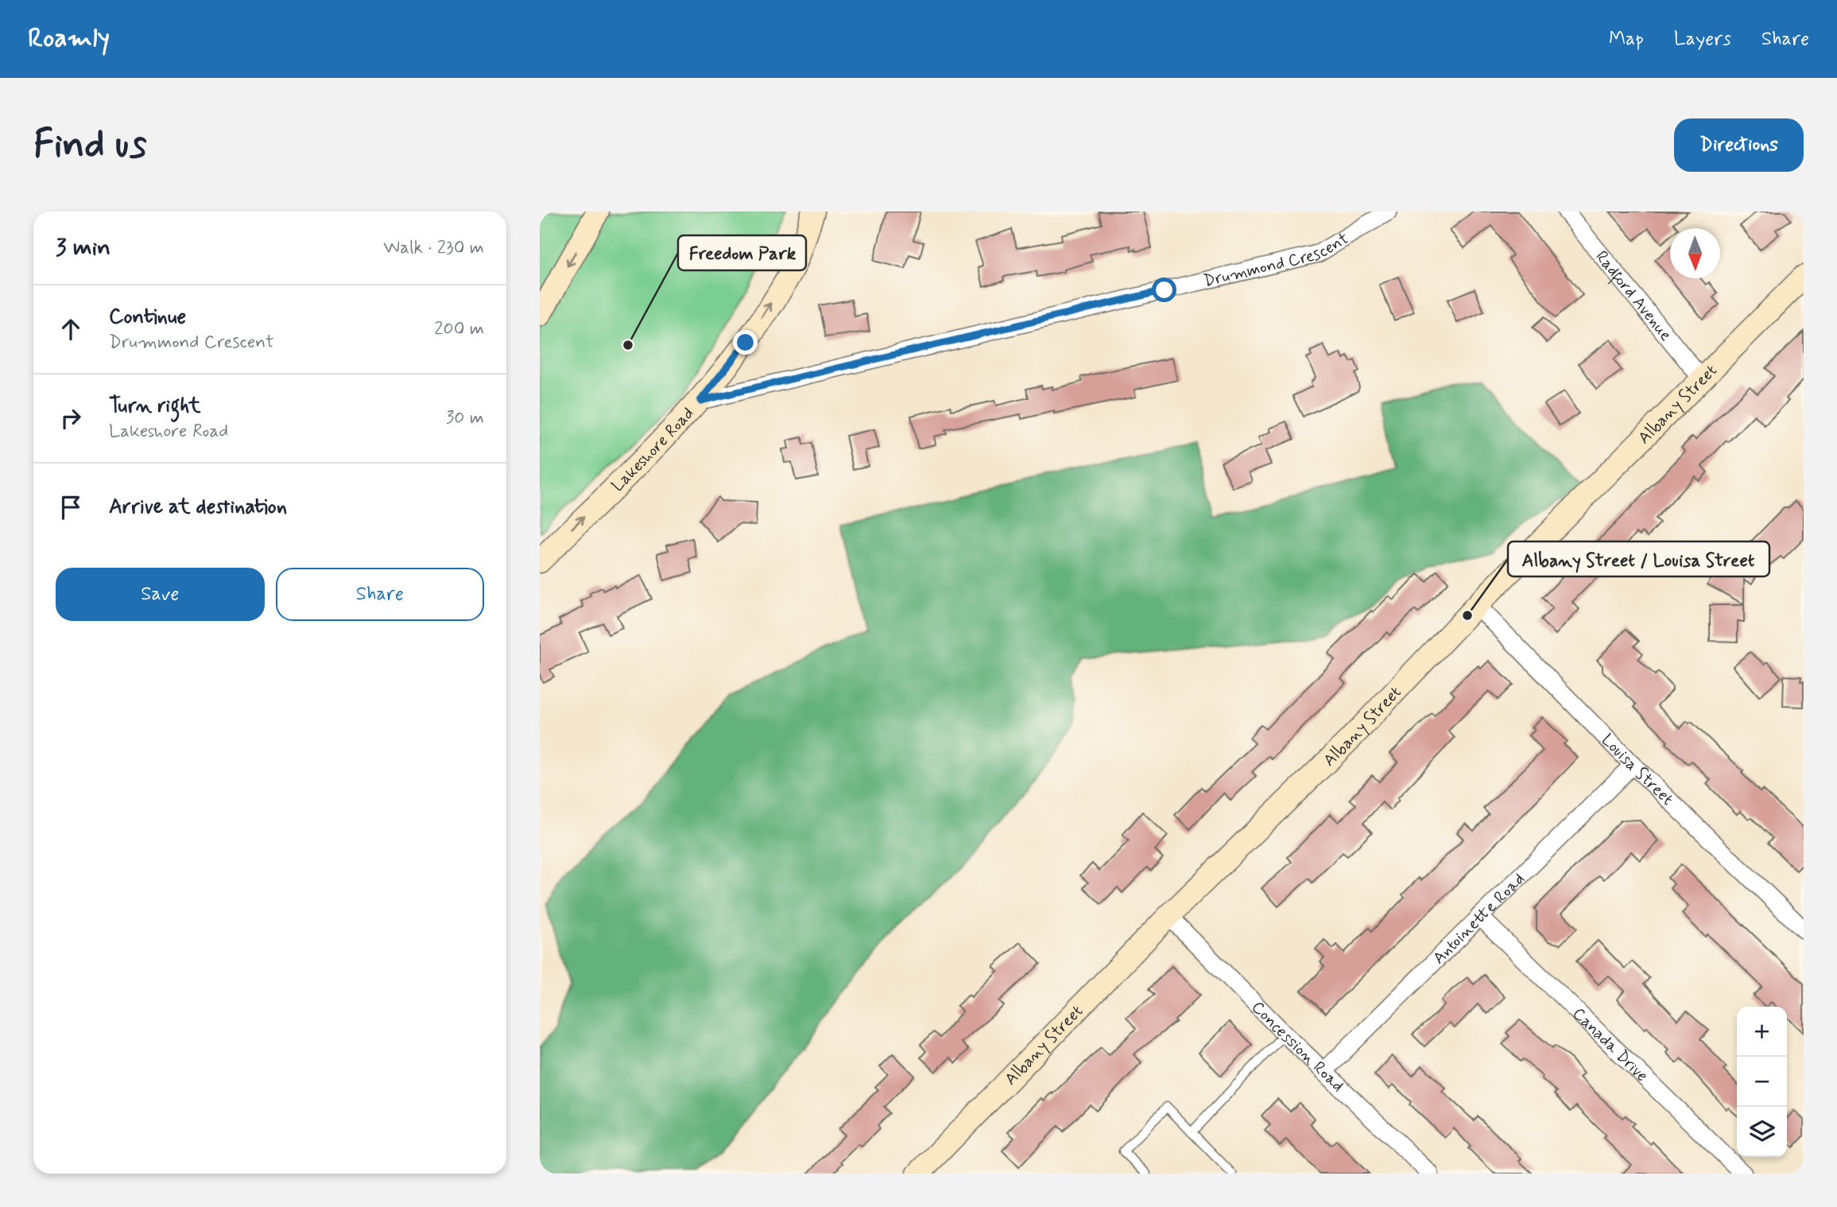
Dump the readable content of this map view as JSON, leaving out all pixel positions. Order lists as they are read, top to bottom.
{
  "streets": {
    "street": [
      "Drummond Crescent",
      "Radford Avenue",
      "Albany Street",
      "Lakeshore Road",
      "Louisa Street",
      "Antoinette Road",
      "Canada Drive",
      "Concession Road"
    ]
  },
  "crossings": [
    ["Drummond Crescent", "Lakeshore Road"],
    ["Radford Avenue", "Albany Street"],
    ["Albany Street", "Louisa Street"],
    ["Albany Street", "Concession Road"],
    ["Louisa Street", "Antoinette Road"],
    ["Antoinette Road", "Canada Drive"],
    ["Antoinette Road", "Concession Road"]
  ],
  "one_way": ["Lakeshore Road"],
  "places": ["Freedom Park", "Albany Street / Louisa Street"],
  "north": "bottom",
  "page": {
    "header": "Roamly",
    "nav": ["Map", "Layers", "Share"],
    "buttons": [
      "Directions",
      ["Save", "Share"]
    ],
    "title": "Find us",
    "heading": ["3 min", "Walk · 230 m"],
    "list": [
      ["Continue", "Drummond Crescent", "200 m"],
      ["Turn right", "Lakeshore Road", "30 m"],
      "Arrive at destination"
    ],
    "map_buttons": ["+", "−"]
  }
}
